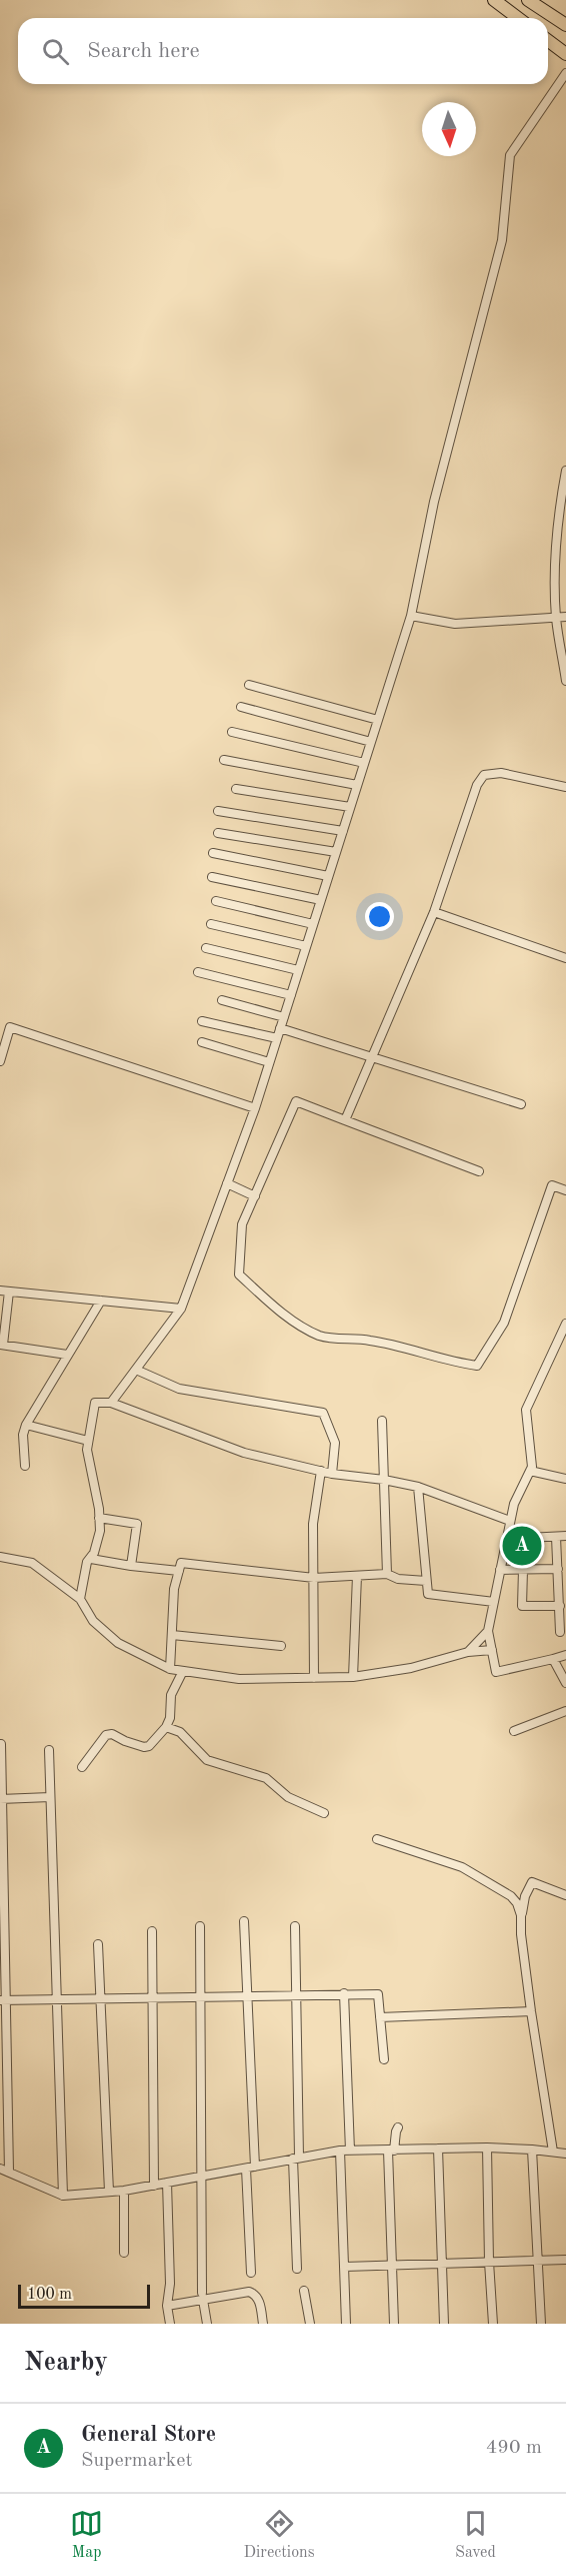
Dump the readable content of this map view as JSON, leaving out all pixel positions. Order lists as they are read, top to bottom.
{
  "scale_bar": "100 m",
  "north": "bottom",
  "page": {
    "search": "Search here",
    "pins": "A",
    "scale": "100 m",
    "heading": "Nearby",
    "list": [
      {
        "mark": "A",
        "name": "General Store",
        "note": "Supermarket",
        "value": "490 m"
      }
    ],
    "nav": ["Map", "Directions", "Saved"]
  }
}
